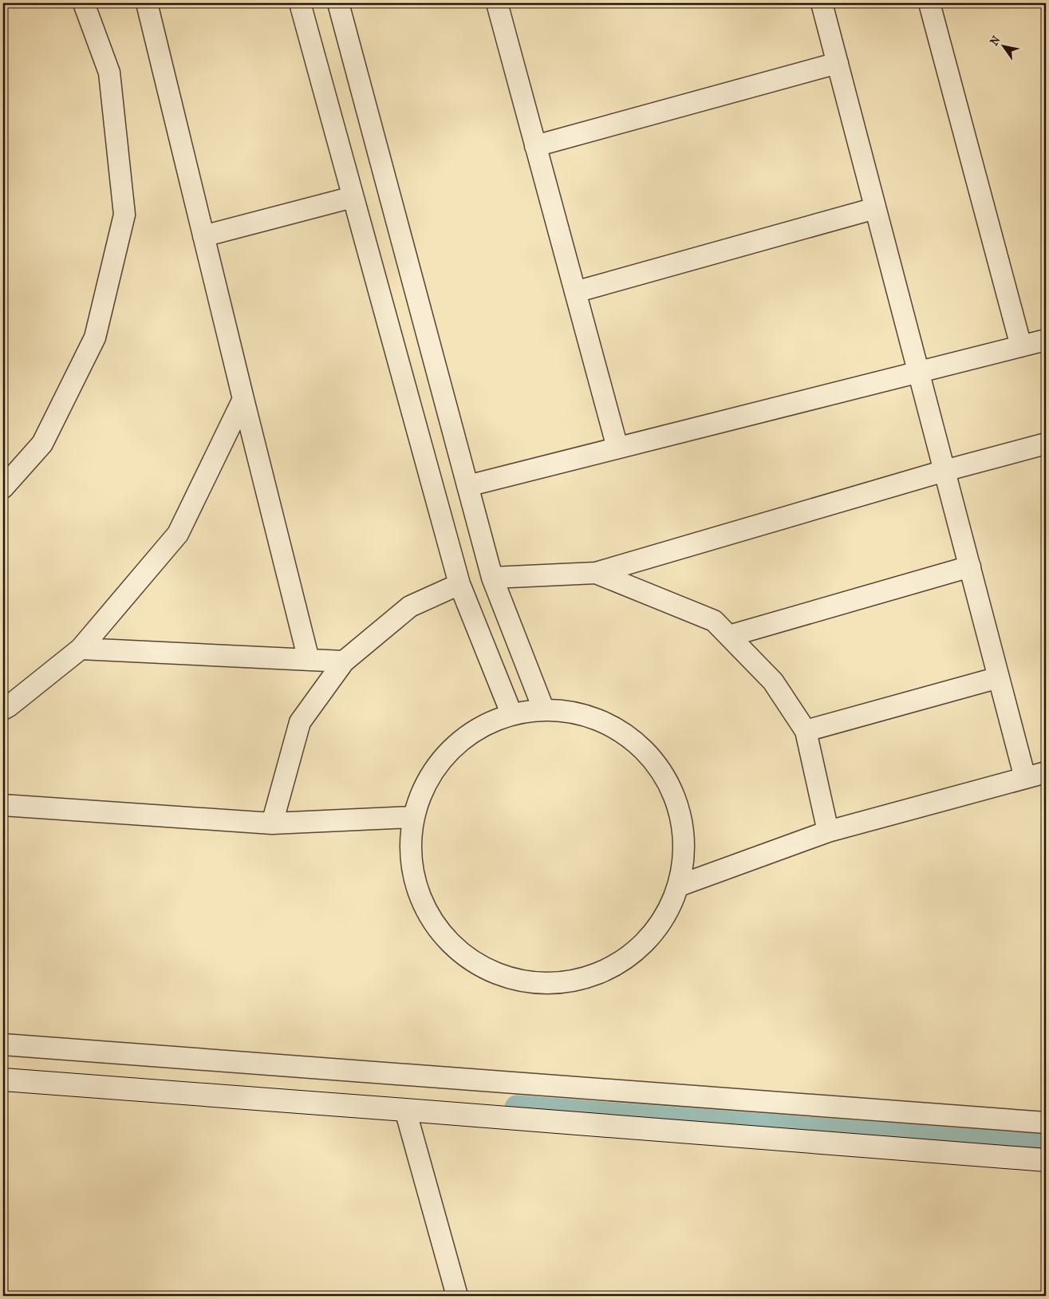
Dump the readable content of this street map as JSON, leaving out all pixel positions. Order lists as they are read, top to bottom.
{
  "north": "top left"
}
